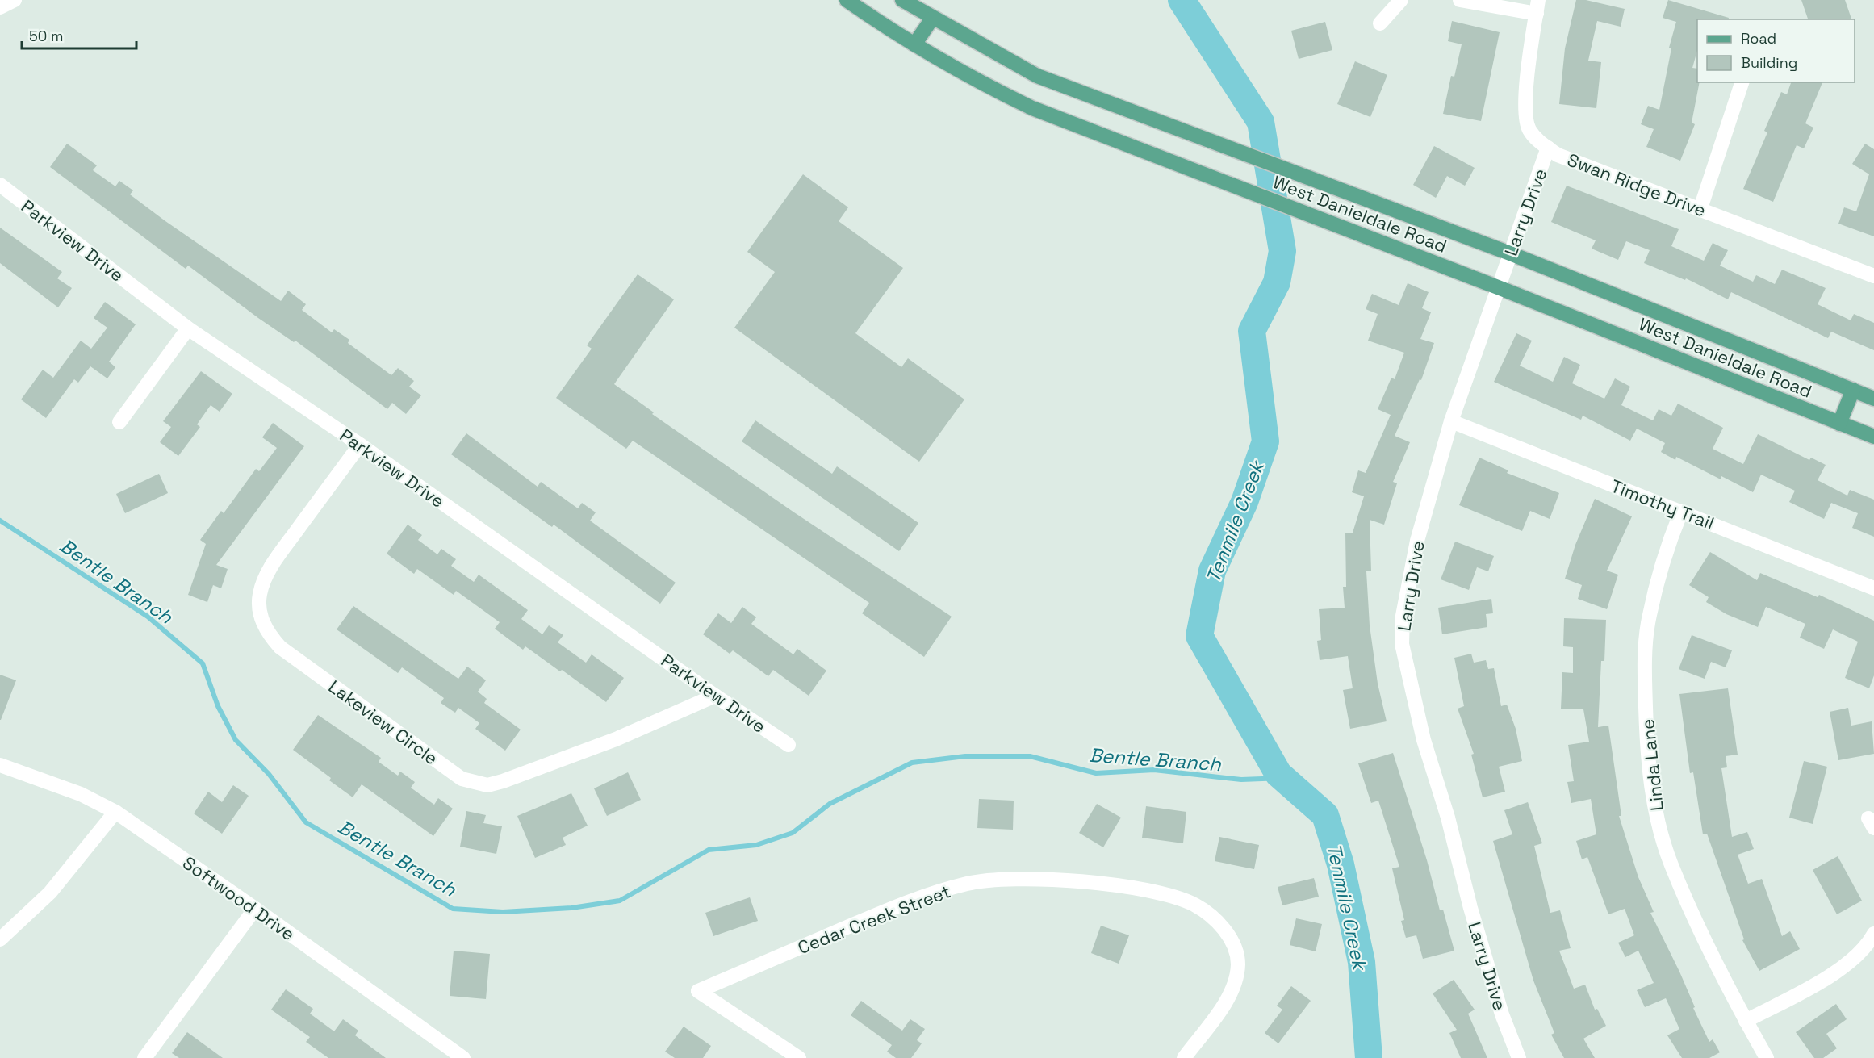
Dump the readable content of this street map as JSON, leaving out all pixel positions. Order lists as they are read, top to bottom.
{
  "streets": {
    "main road": ["West Danieldale Road"],
    "street": [
      "Swan Ridge Drive",
      "Larry Drive",
      "Parkview Drive",
      "Timothy Trail",
      "Lakeview Circle",
      "Linda Lane",
      "Softwood Drive",
      "Cedar Creek Street"
    ]
  },
  "crossings": [
    ["Swan Ridge Drive", "Larry Drive"],
    ["Larry Drive", "West Danieldale Road"],
    ["Larry Drive", "Timothy Trail"],
    ["Parkview Drive", "Lakeview Circle"],
    ["Timothy Trail", "Linda Lane"]
  ],
  "water": ["Tenmile Creek", "Bentle Branch"],
  "legend": ["Road", "Building"],
  "scale_bar": "50 m"
}
